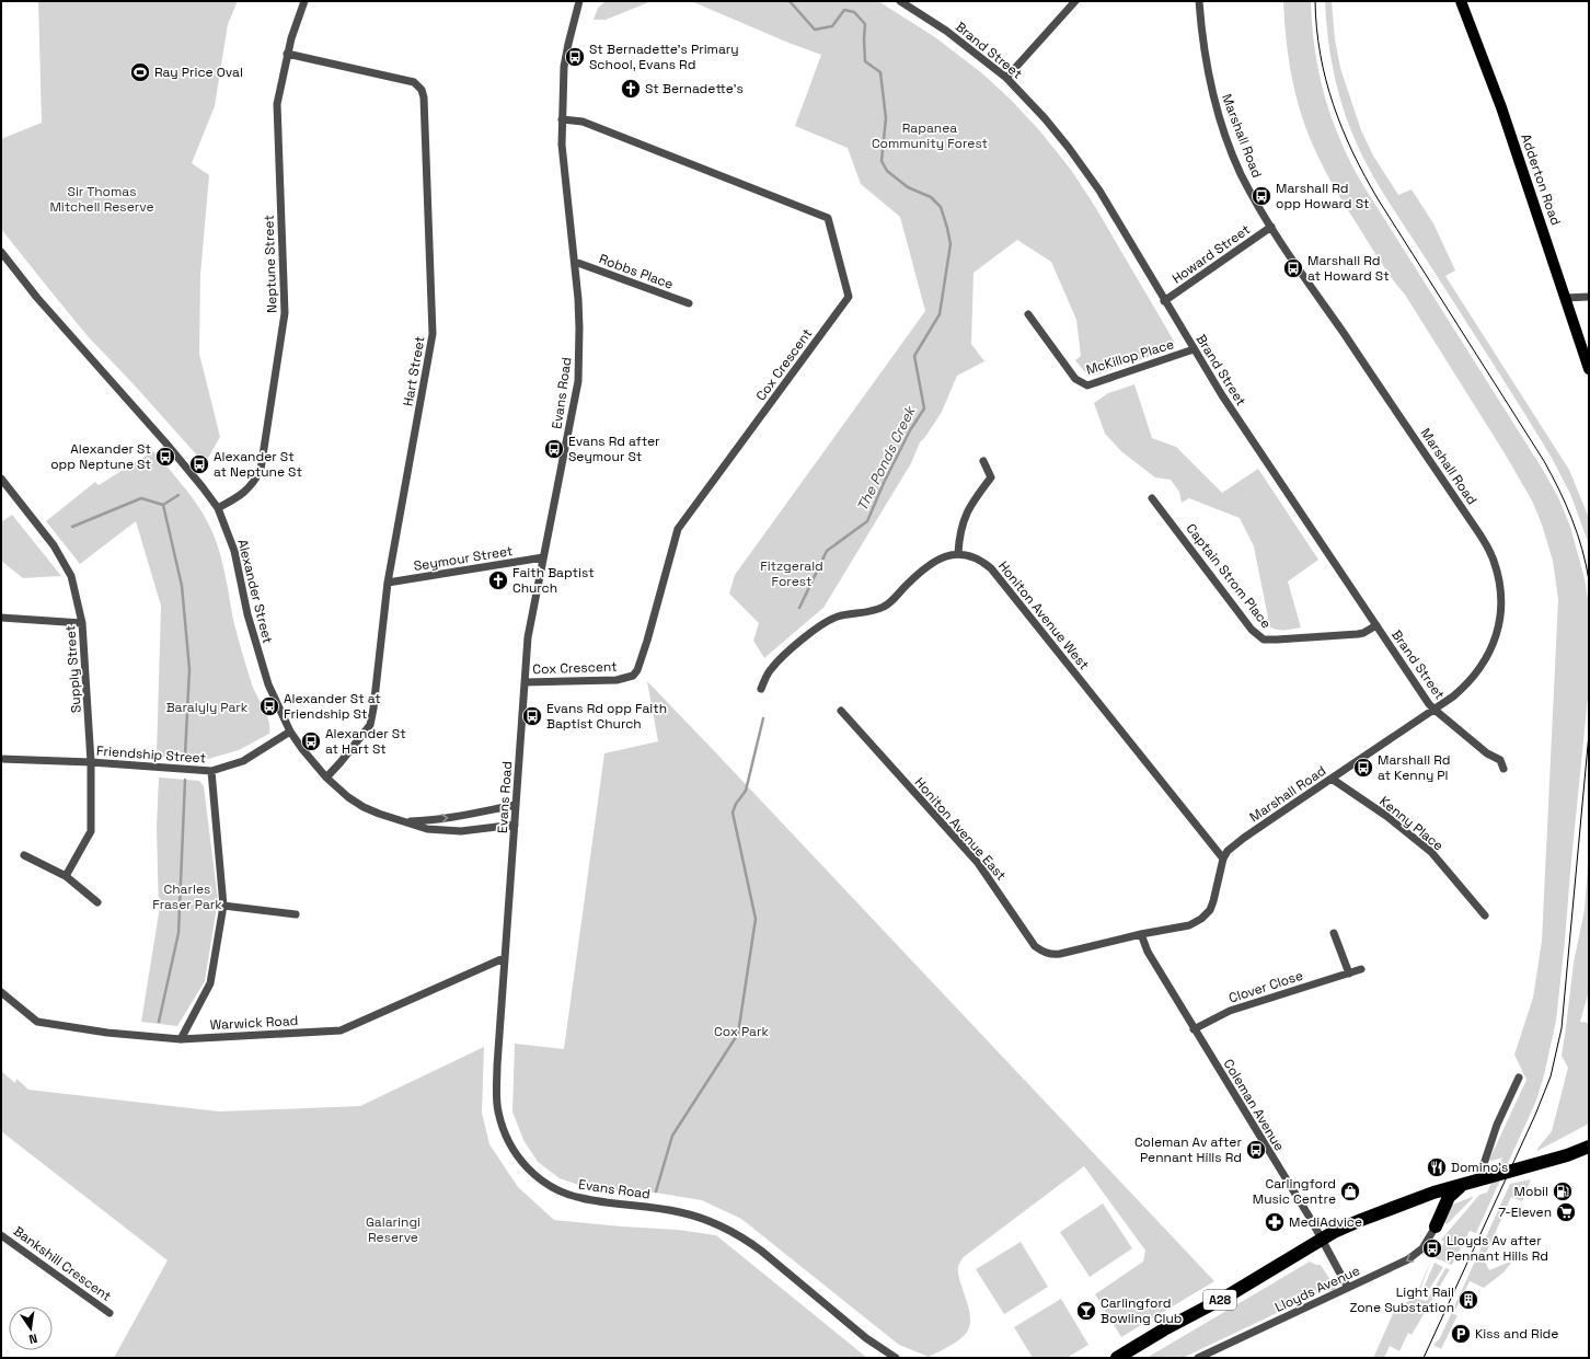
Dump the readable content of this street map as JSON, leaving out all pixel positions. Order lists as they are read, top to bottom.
{
  "streets": {
    "highway": ["A28"],
    "main road": ["Adderton Road"],
    "street": [
      "Brand Street",
      "Marshall Road",
      "Howard Street",
      "Neptune Street",
      "Robbs Place",
      "McKillop Place",
      "Cox Crescent",
      "Hart Street",
      "Evans Road",
      "Seymour Street",
      "Captain Strom Place",
      "Alexander Street",
      "Honiton Avenue West",
      "Supply Street",
      "Friendship Street",
      "Kenny Place",
      "Honiton Avenue East",
      "Clover Close",
      "Warwick Road",
      "Coleman Avenue",
      "Bankshill Crescent",
      "Lloyds Avenue"
    ]
  },
  "crossings": [
    ["Brand Street", "Marshall Road"],
    ["Brand Street", "Howard Street"],
    ["Brand Street", "McKillop Place"],
    ["Brand Street", "Captain Strom Place"],
    ["Marshall Road", "Howard Street"],
    ["Marshall Road", "Honiton Avenue West"],
    ["Marshall Road", "Kenny Place"],
    ["Marshall Road", "Honiton Avenue East"],
    ["Neptune Street", "Hart Street"],
    ["Neptune Street", "Alexander Street"],
    ["Robbs Place", "Evans Road"],
    ["Cox Crescent", "Evans Road"],
    ["Hart Street", "Seymour Street"],
    ["Hart Street", "Alexander Street"],
    ["Evans Road", "Seymour Street"],
    ["Evans Road", "Alexander Street"],
    ["Evans Road", "Warwick Road"],
    ["Alexander Street", "Friendship Street"],
    ["Honiton Avenue West", "Honiton Avenue East"],
    ["Supply Street", "Friendship Street"],
    ["Honiton Avenue East", "Coleman Avenue"],
    ["Clover Close", "Coleman Avenue"],
    ["Coleman Avenue", "Lloyds Avenue"],
    ["Coleman Avenue", "A28"]
  ],
  "one_way": ["Lloyds Avenue"],
  "water": ["The Ponds Creek"],
  "parks": [
    "Rapanea Community Forest",
    "Sir Thomas Mitchell Reserve",
    "Fitzgerald Forest",
    "Baralyly Park",
    "Charles Fraser Park",
    "Cox Park",
    "Galaringi Reserve"
  ],
  "places": {
    "bus stop": [
      "St Bernadette's Primary School, Evans Rd",
      "Marshall Rd opp Howard St",
      "Marshall Rd at Howard St",
      "Evans Rd after Seymour St",
      "Alexander St opp Neptune St",
      "Alexander St at Neptune St",
      "Alexander St at Friendship St",
      "Evans Rd opp Faith Baptist Church",
      "Alexander St at Hart St",
      "Marshall Rd at Kenny Pl",
      "Coleman Av after Pennant Hills Rd",
      "Lloyds Av after Pennant Hills Rd"
    ],
    "sports": ["Ray Price Oval"],
    "church": ["St Bernadette's", "Faith Baptist Church"],
    "restaurant": ["Domino's"],
    "shop": ["Carlingford Music Centre"],
    "fuel station": ["Mobil"],
    "supermarket": ["7-Eleven"],
    "pharmacy": ["MediAdvice"],
    "building": ["Light Rail Zone Substation"],
    "bar": ["Carlingford Bowling Club"],
    "parking": ["Kiss and Ride"]
  },
  "north": "bottom"
}
